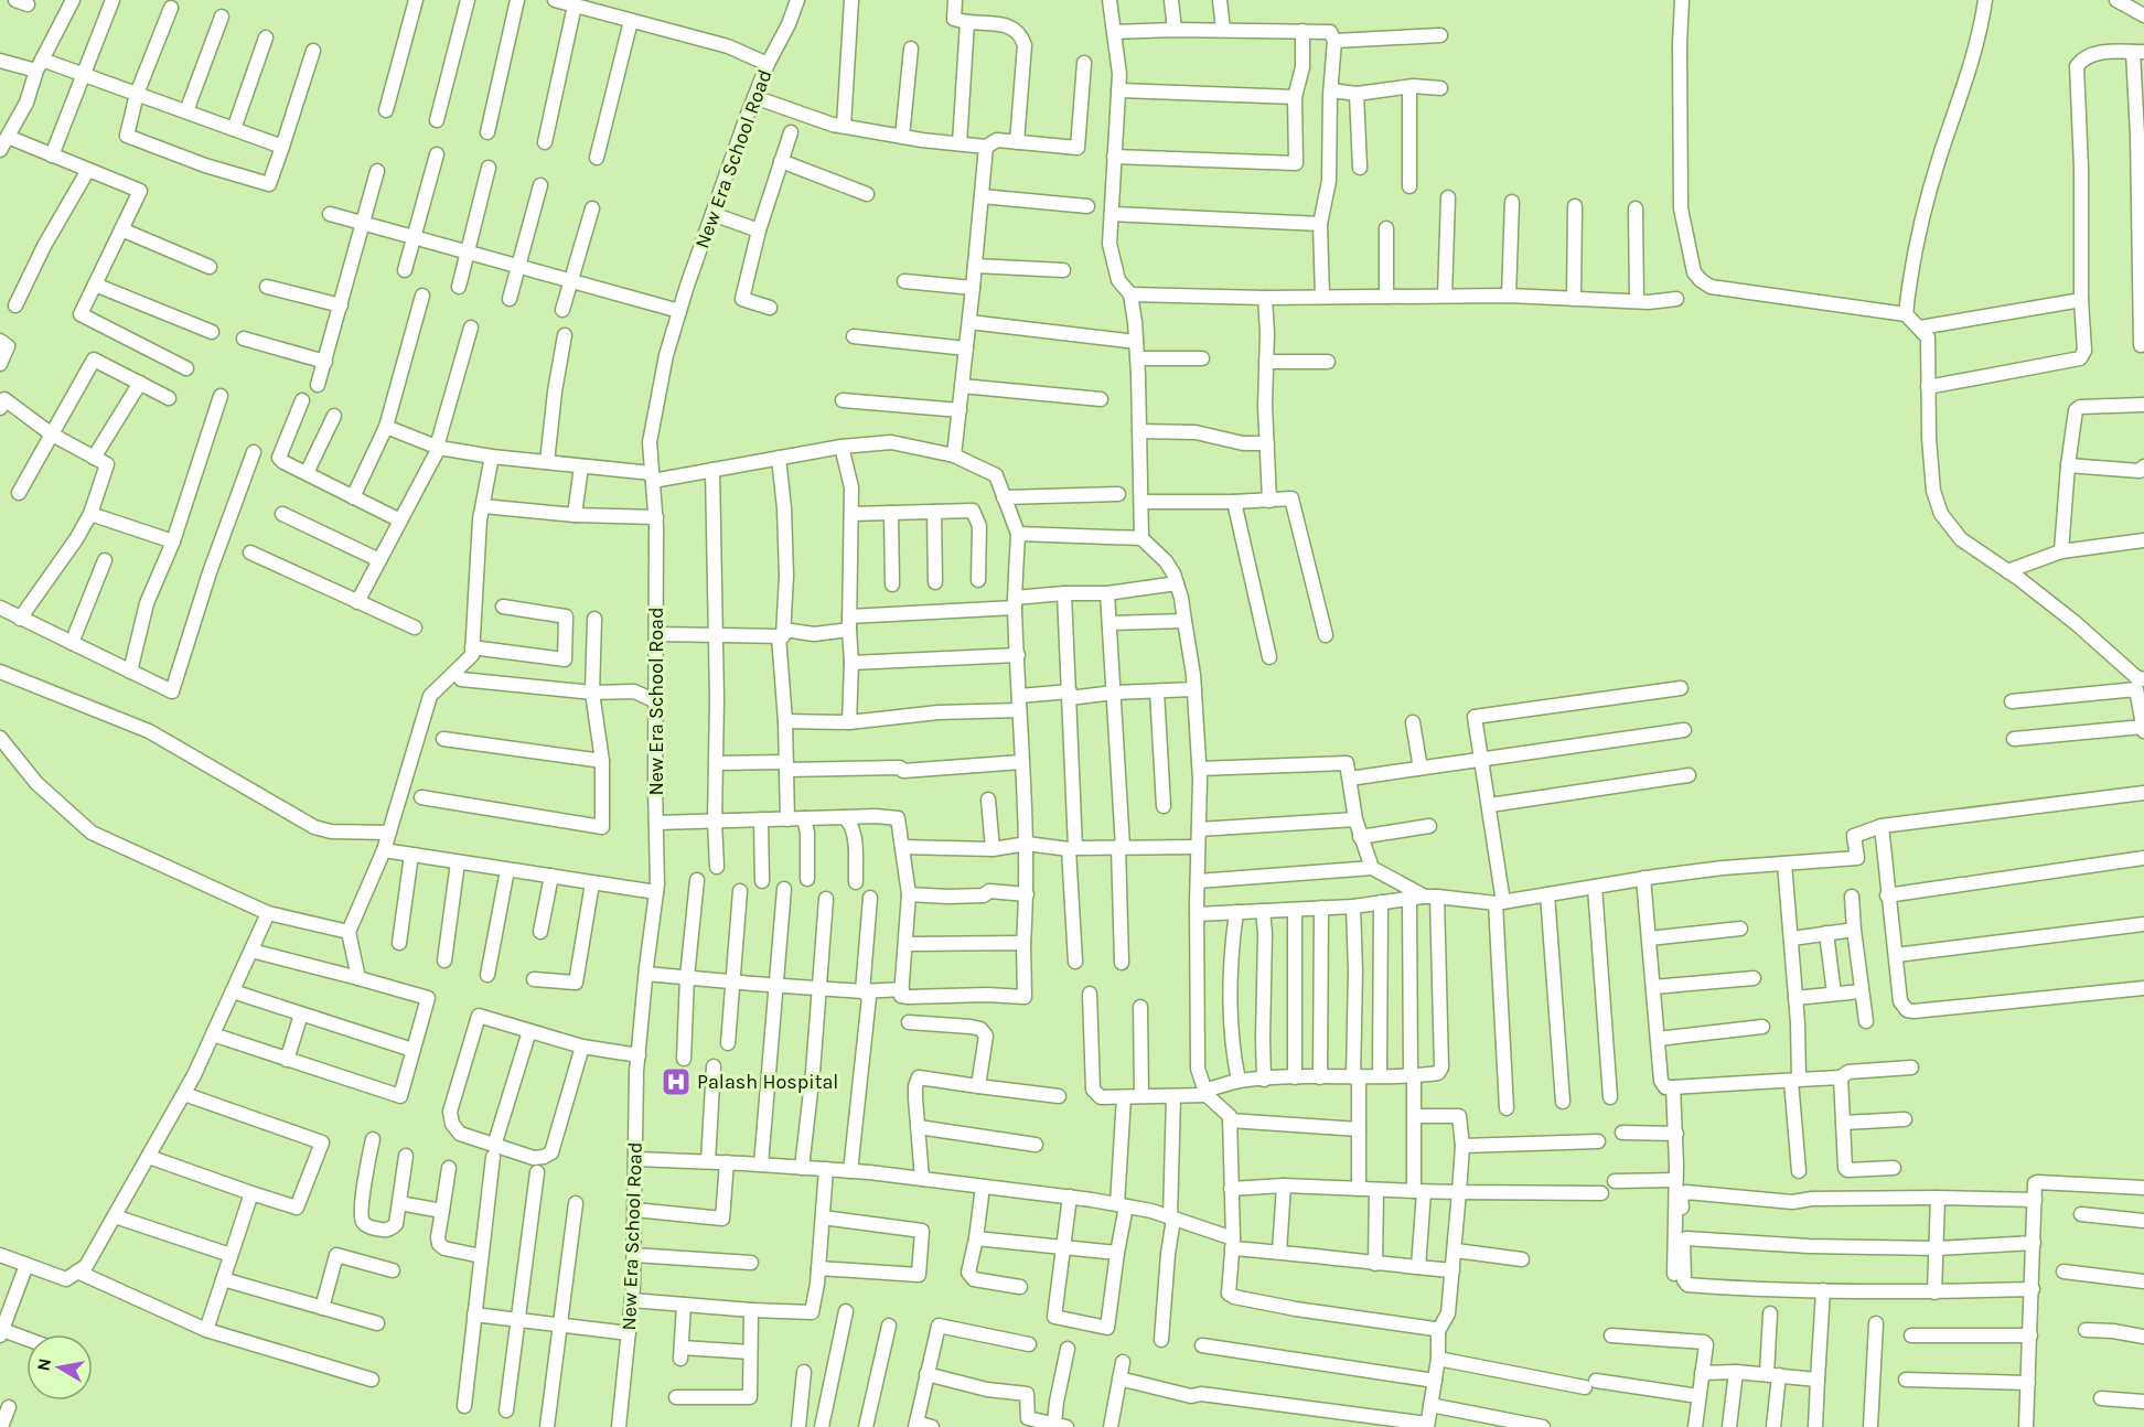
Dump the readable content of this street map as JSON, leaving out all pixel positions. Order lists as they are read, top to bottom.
{
  "streets": {
    "street": ["New Era School Road"]
  },
  "places": {
    "hospital": ["Palash Hospital"]
  },
  "north": "left"
}
